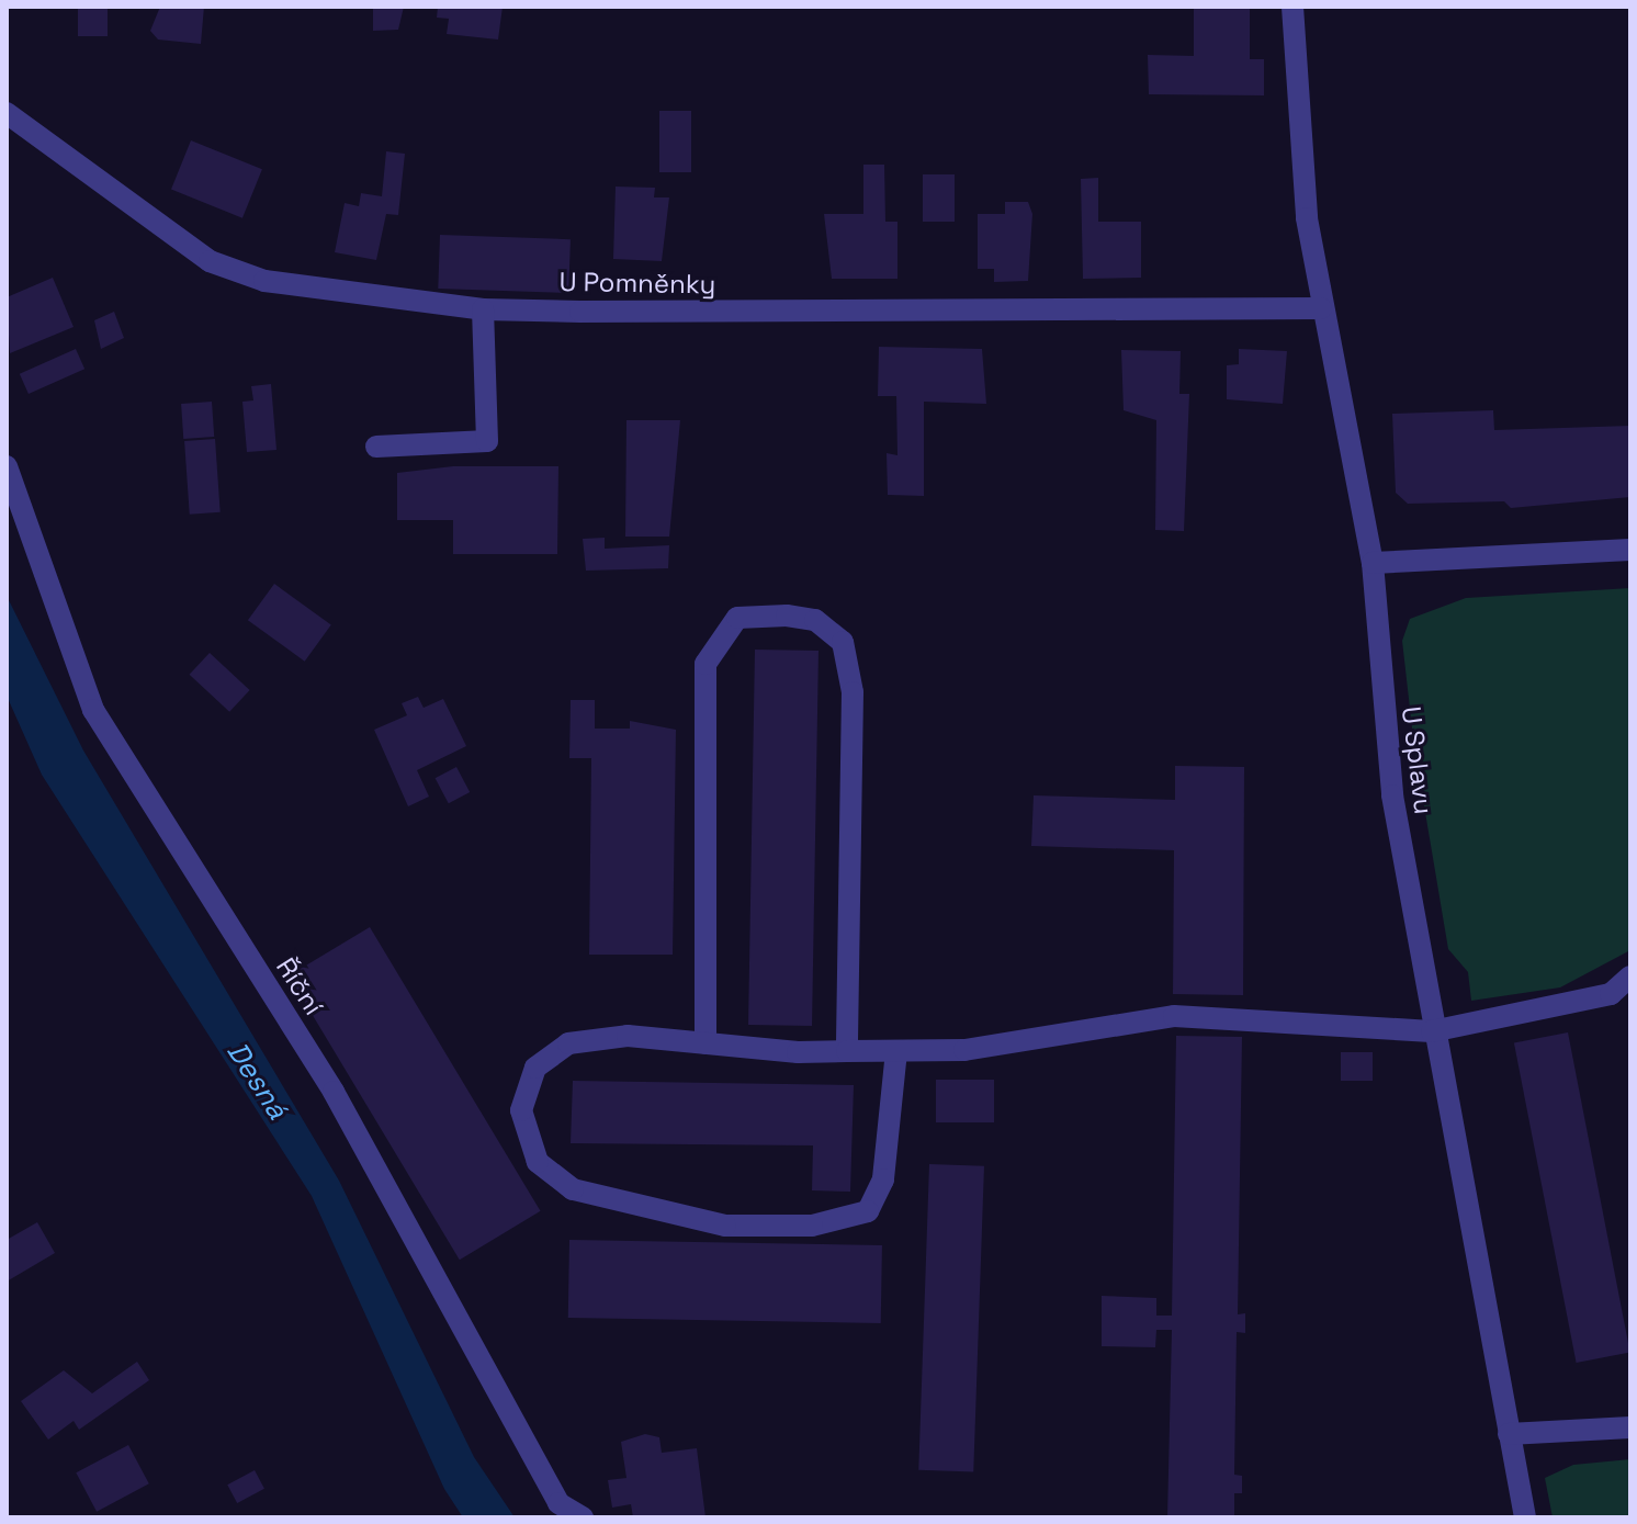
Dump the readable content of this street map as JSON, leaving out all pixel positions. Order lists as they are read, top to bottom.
{
  "streets": {
    "street": ["U Pomněnky", "U Splavu", "Říční"]
  },
  "crossings": [
    ["U Pomněnky", "U Splavu"]
  ],
  "water": ["Desná"]
}
